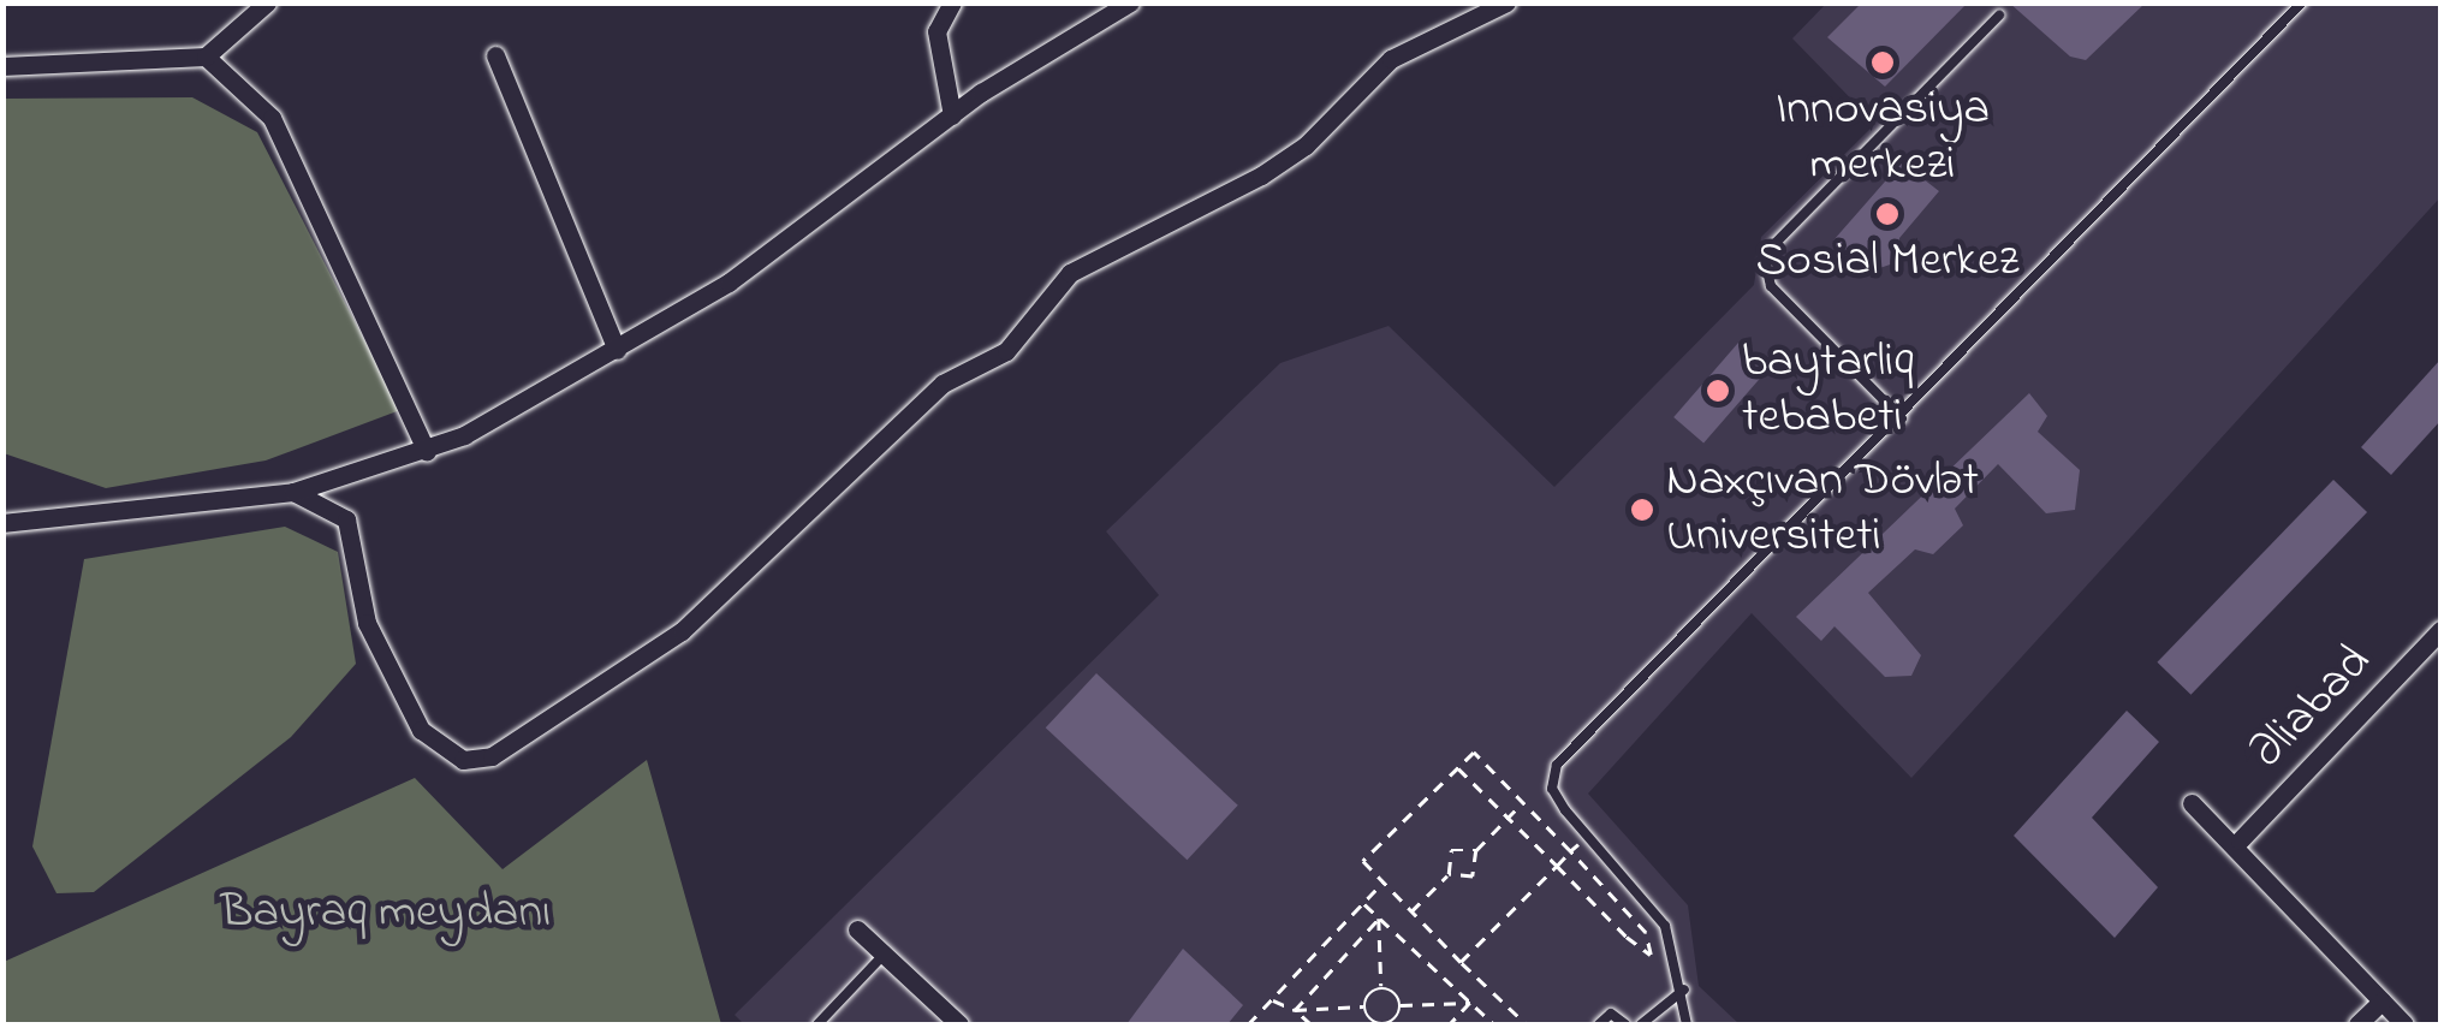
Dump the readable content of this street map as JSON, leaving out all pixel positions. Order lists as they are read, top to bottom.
{
  "streets": {
    "street": ["Əliabad"]
  },
  "parks": ["Bayraq meydanı"],
  "places": [
    "Innovasiya merkezi",
    "Sosial Merkez",
    "baytarliq tebabeti",
    "Naxçıvan Dövlət Universiteti"
  ]
}
